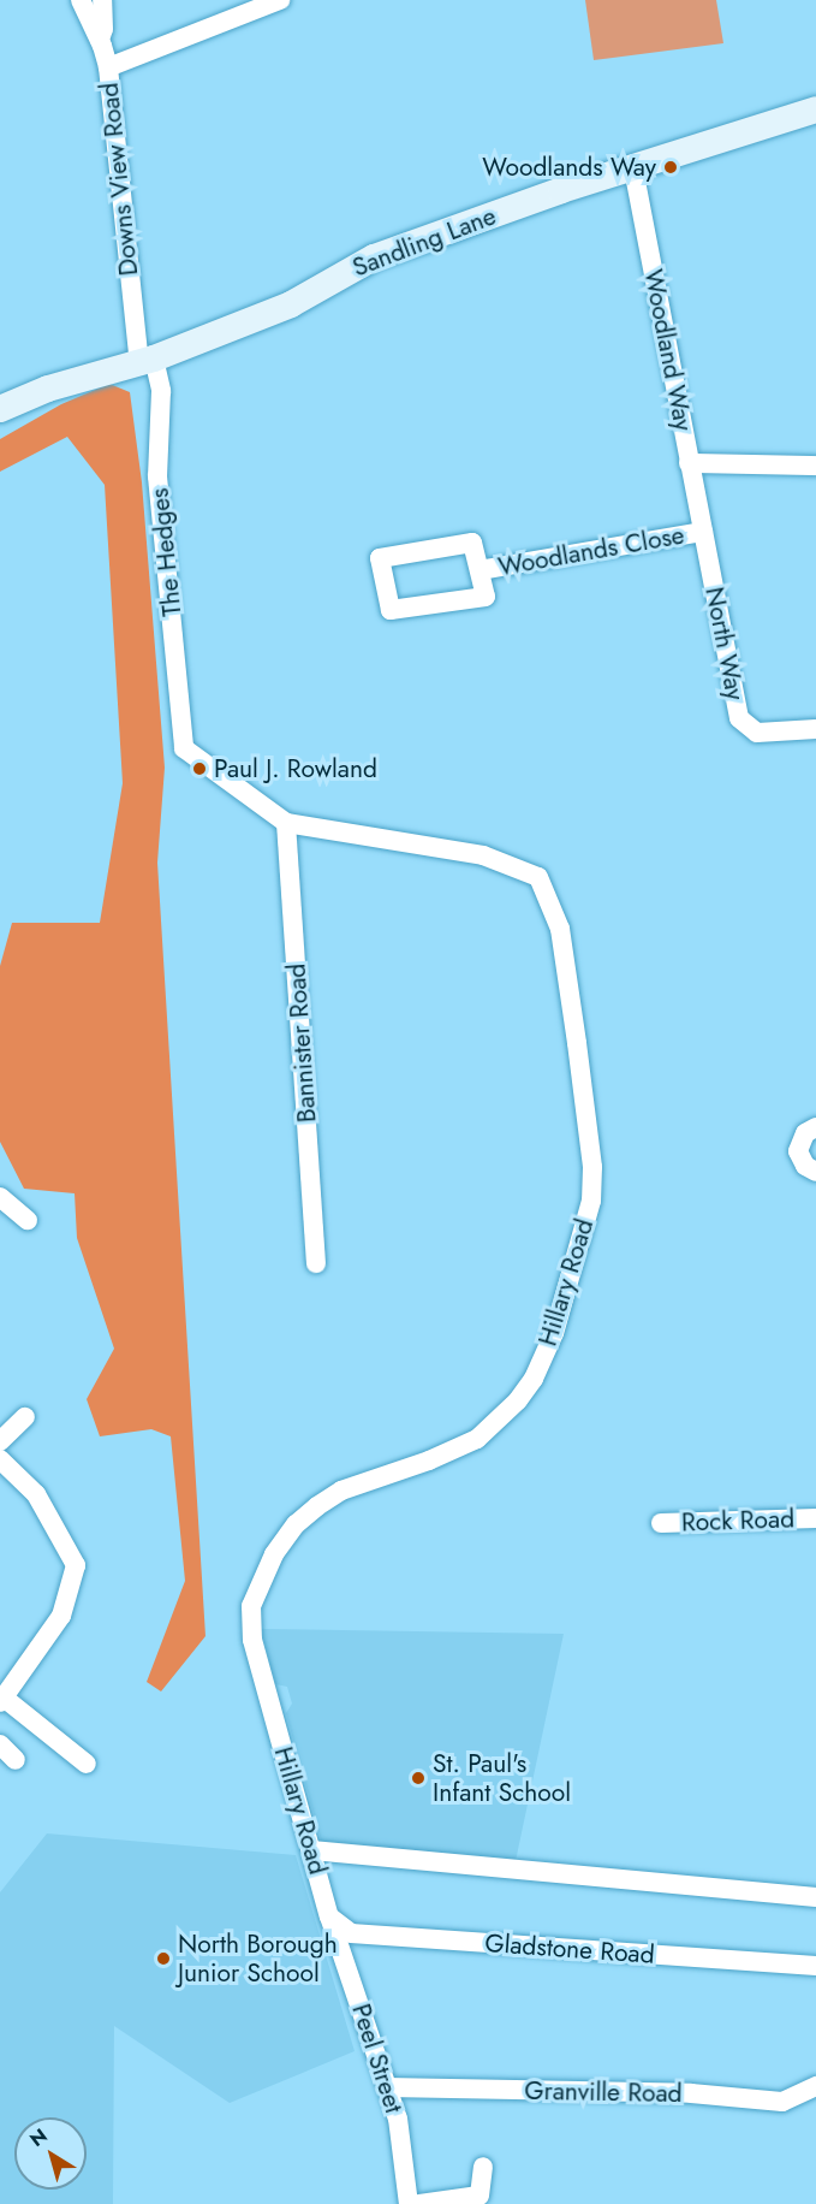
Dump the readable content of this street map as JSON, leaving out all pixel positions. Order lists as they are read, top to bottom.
{
  "streets": {
    "street": [
      "Downs View Road",
      "Sandling Lane",
      "Woodland Way",
      "Woodlands Close",
      "The Hedges",
      "North Way",
      "Bannister Road",
      "Hillary Road",
      "Rock Road",
      "Gladstone Road",
      "Peel Street",
      "Granville Road"
    ]
  },
  "crossings": [
    ["Downs View Road", "Sandling Lane"],
    ["Downs View Road", "The Hedges"],
    ["Sandling Lane", "Woodland Way"],
    ["Sandling Lane", "The Hedges"],
    ["Woodland Way", "Woodlands Close"],
    ["Woodland Way", "North Way"],
    ["Woodlands Close", "North Way"],
    ["The Hedges", "Hillary Road"],
    ["Bannister Road", "Hillary Road"],
    ["Hillary Road", "Gladstone Road"],
    ["Hillary Road", "Peel Street"],
    ["Gladstone Road", "Peel Street"],
    ["Peel Street", "Granville Road"]
  ],
  "places": [
    "Woodlands Way",
    "Paul J. Rowland",
    "St. Paul's Infant School",
    "North Borough Junior School"
  ],
  "north": "top left"
}
